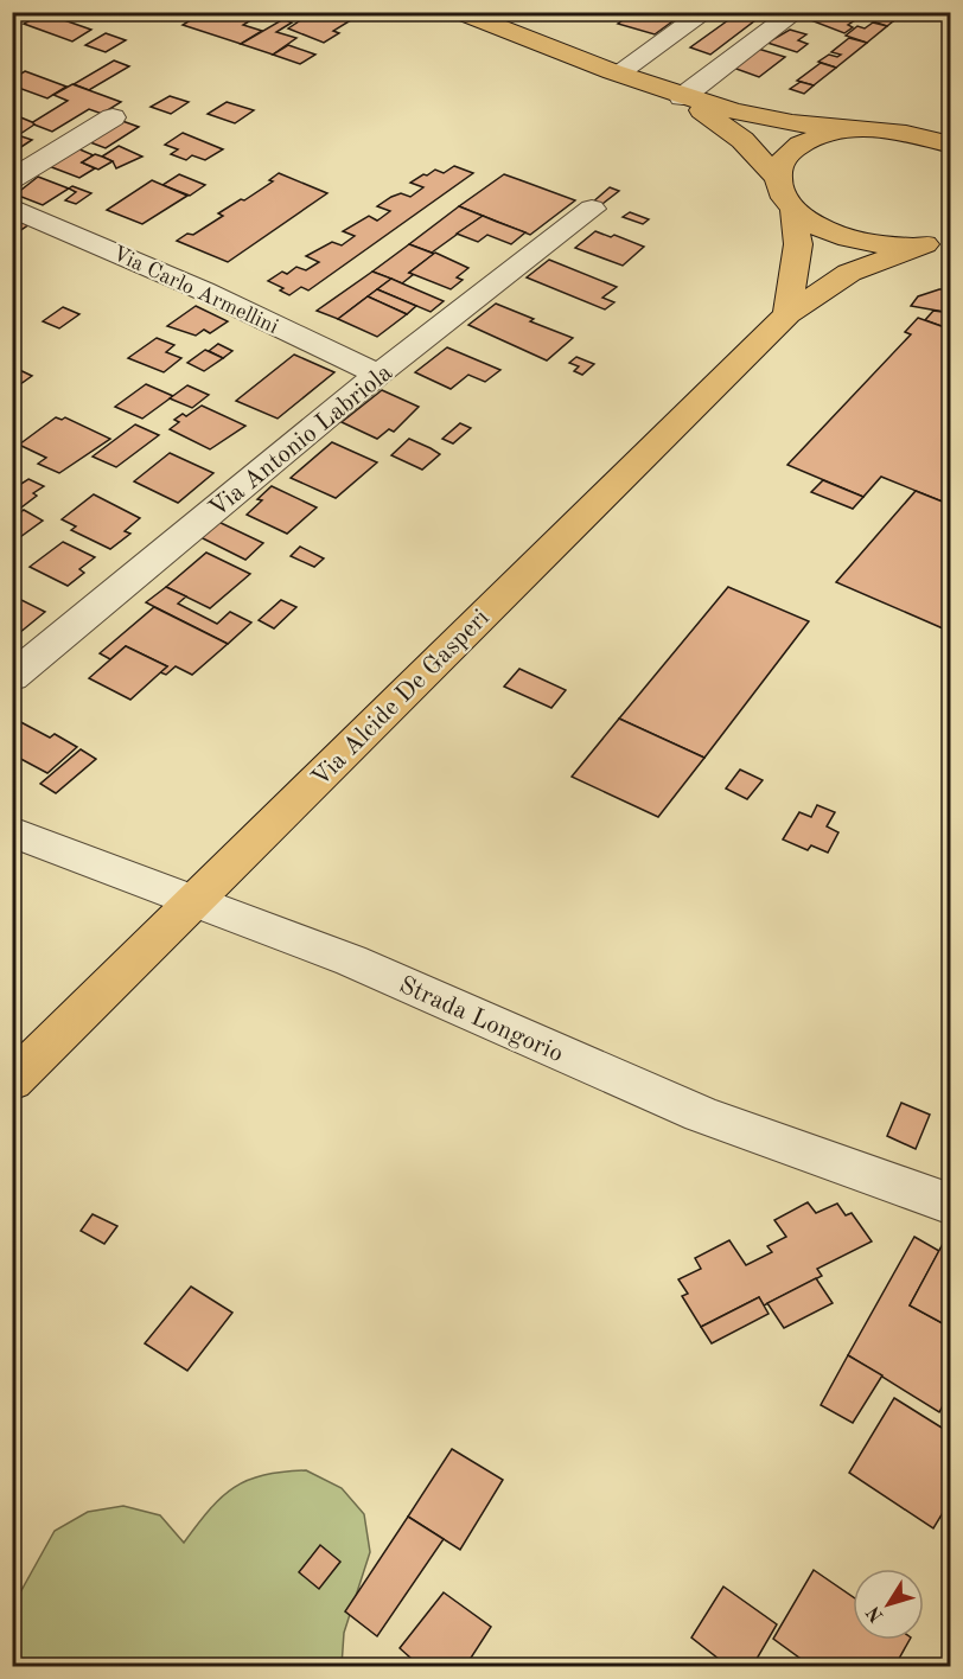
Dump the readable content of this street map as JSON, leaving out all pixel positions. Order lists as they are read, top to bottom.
{
  "streets": {
    "main road": ["Via Alcide De Gasperi"],
    "street": ["Via Carlo Armellini", "Via Antonio Labriola", "Strada Longorio"]
  },
  "crossings": [
    ["Via Carlo Armellini", "Via Antonio Labriola"],
    ["Via Alcide De Gasperi", "Strada Longorio"]
  ],
  "north": "bottom left"
}
